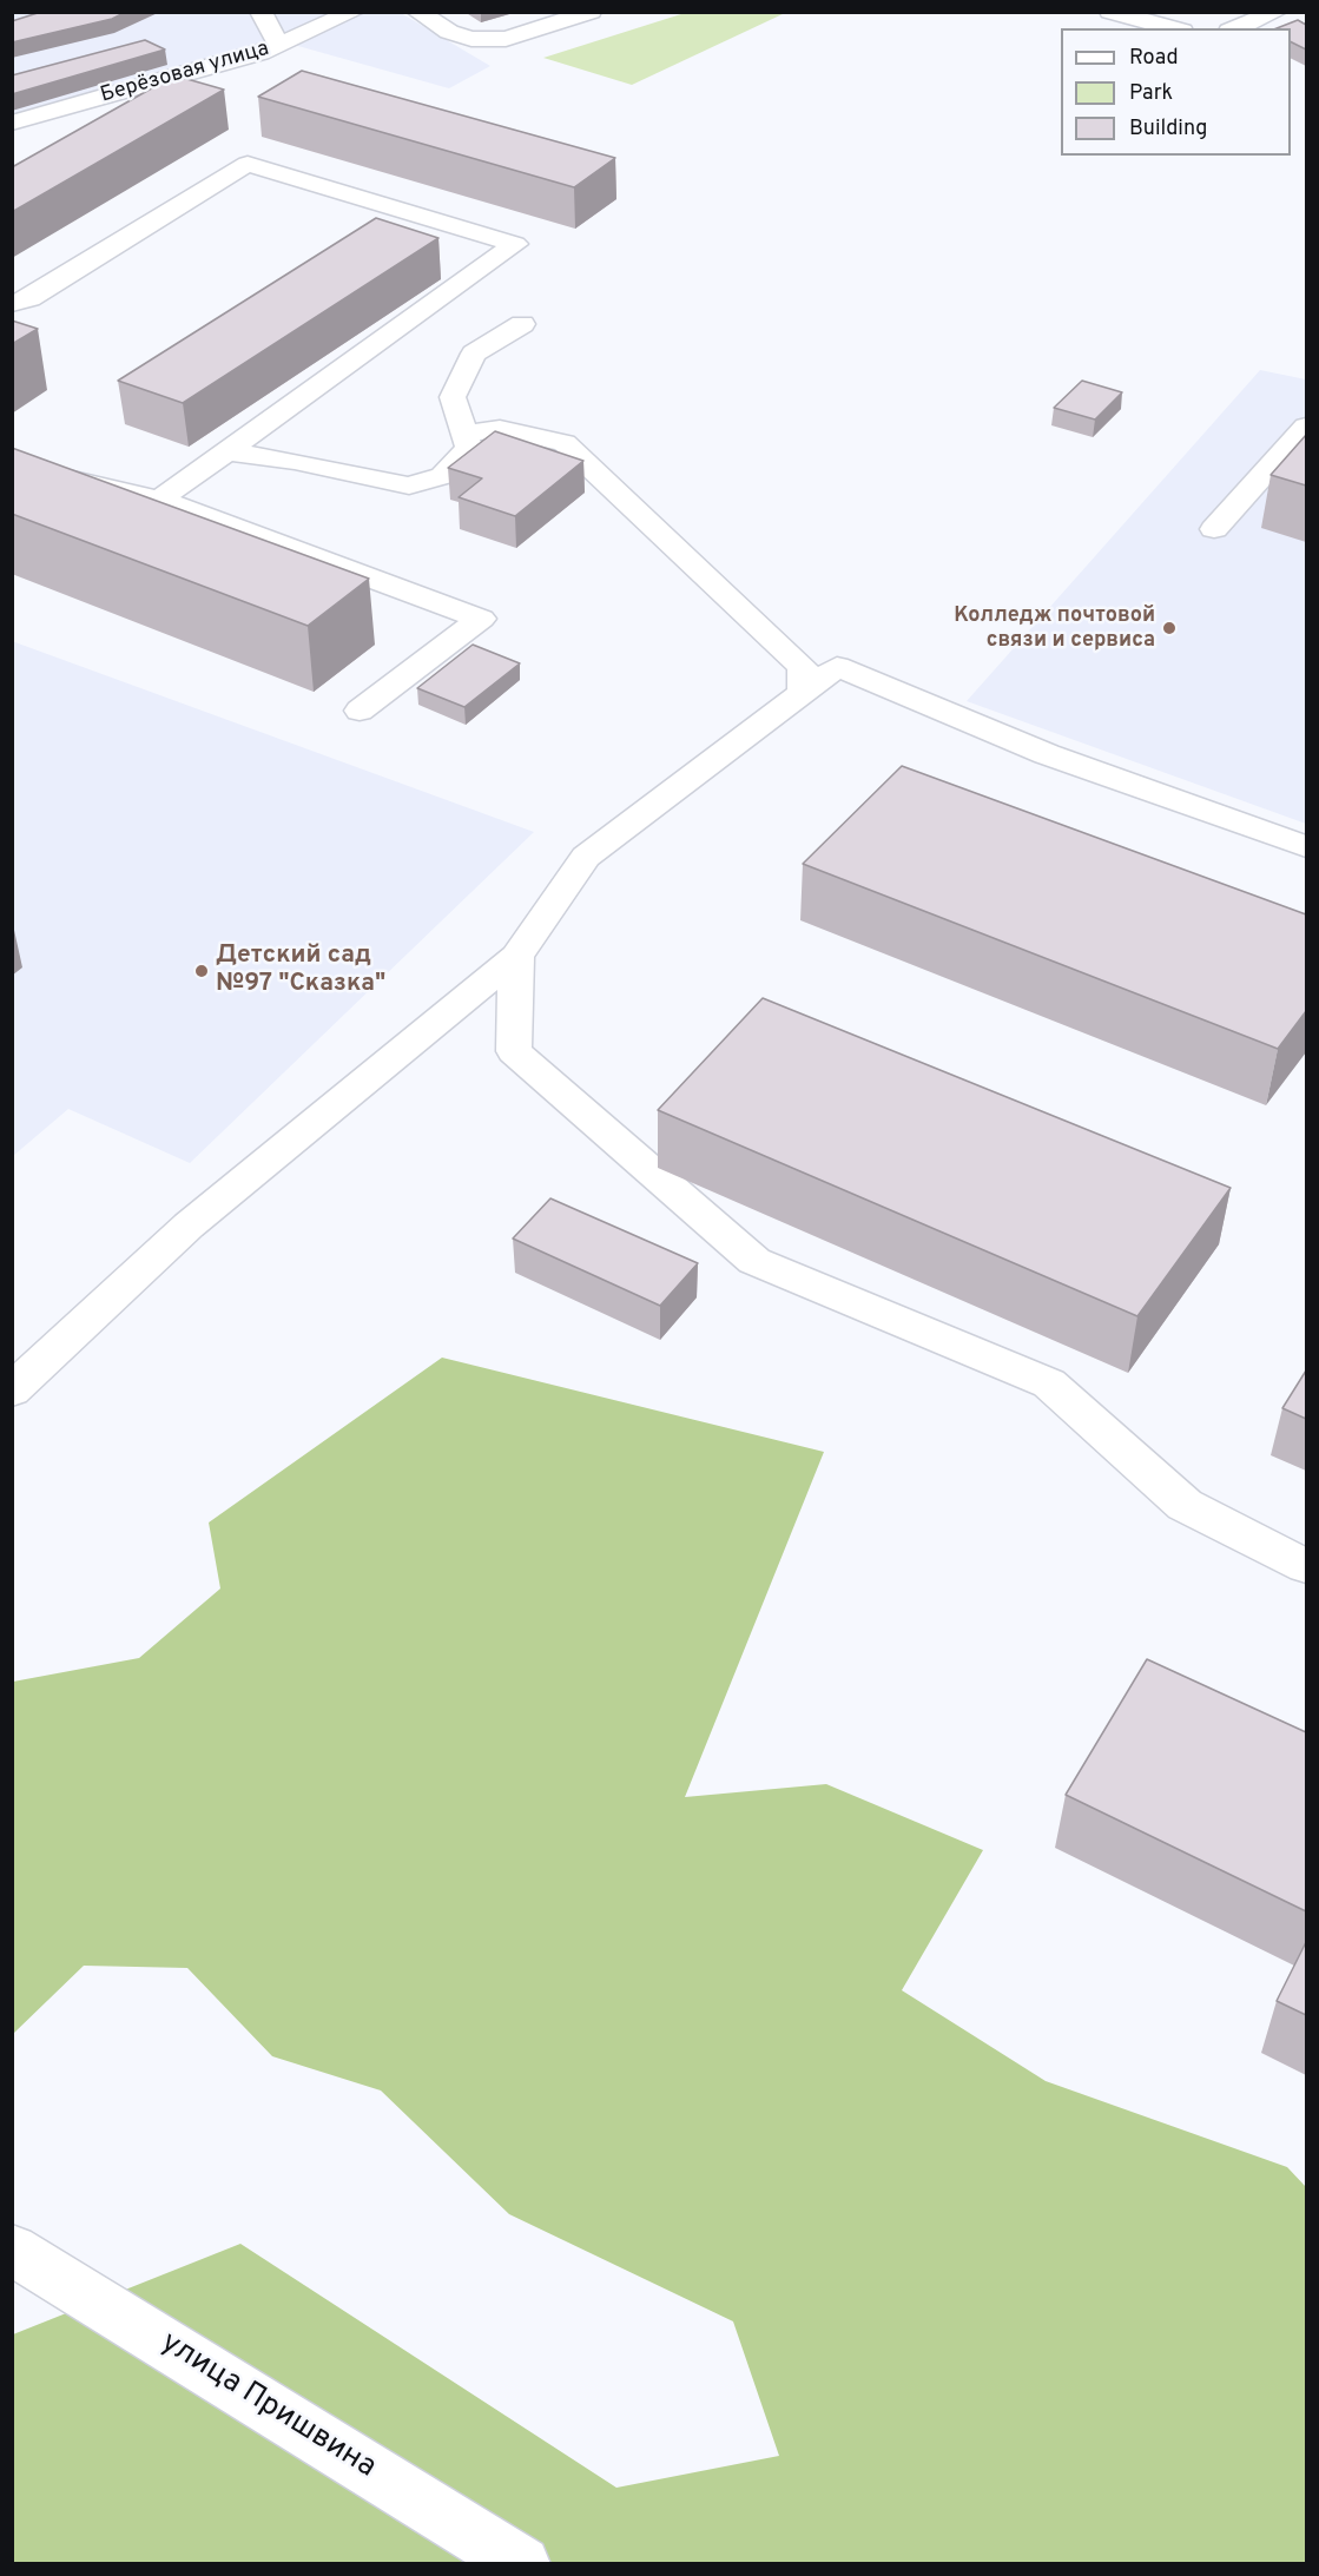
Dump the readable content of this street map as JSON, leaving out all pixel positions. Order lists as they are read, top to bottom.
{
  "streets": {
    "street": ["Берёзовая улица", "улица Пришвина"]
  },
  "places": ["Колледж почтовой связи и сервиса", "Детский сад №97 \"Сказка\""],
  "legend": ["Road", "Park", "Building"]
}
